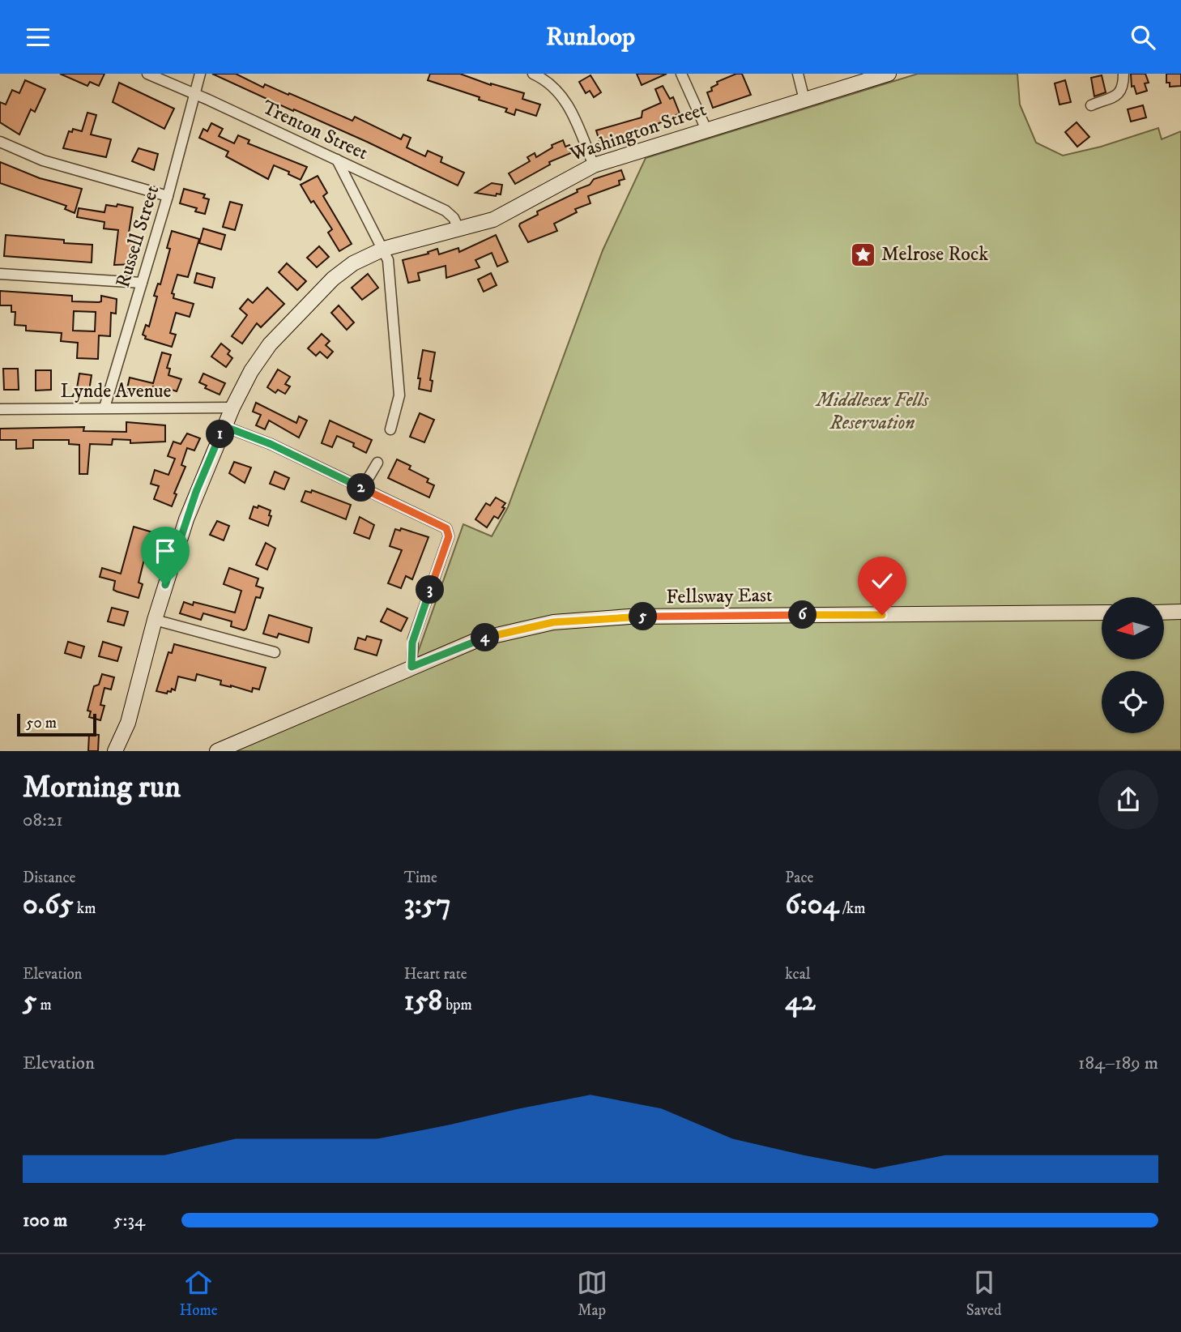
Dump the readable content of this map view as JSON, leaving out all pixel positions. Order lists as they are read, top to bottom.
{
  "streets": {
    "main road": ["Washington Street", "Fellsway East"],
    "street": ["Trenton Street", "Russell Street", "Lynde Avenue"]
  },
  "crossings": [
    ["Trenton Street", "Washington Street"],
    ["Trenton Street", "Russell Street"],
    ["Washington Street", "Lynde Avenue"],
    ["Russell Street", "Lynde Avenue"]
  ],
  "parks": ["Middlesex Fells Reservation"],
  "places": {
    "place": ["Melrose Rock"]
  },
  "scale_bar": "50 m",
  "north": "left",
  "page": {
    "header": "Runloop",
    "pins": [
      "1",
      "2",
      "3",
      "6",
      "5",
      "4"
    ],
    "scale": "50 m",
    "heading": ["Morning run", "08:21"],
    "stats": [
      ["Distance", "0.65 km"],
      ["Time", "3:57"],
      ["Pace", "6:04 /km"],
      ["Elevation", "5 m"],
      ["Heart rate", "158 bpm"],
      ["kcal", "42"]
    ],
    "chart": ["Elevation", "184–189 m"],
    "list": [
      {
        "name": "100 m",
        "note": "5:34"
      }
    ],
    "tabs": ["Home", "Map", "Saved"]
  }
}
